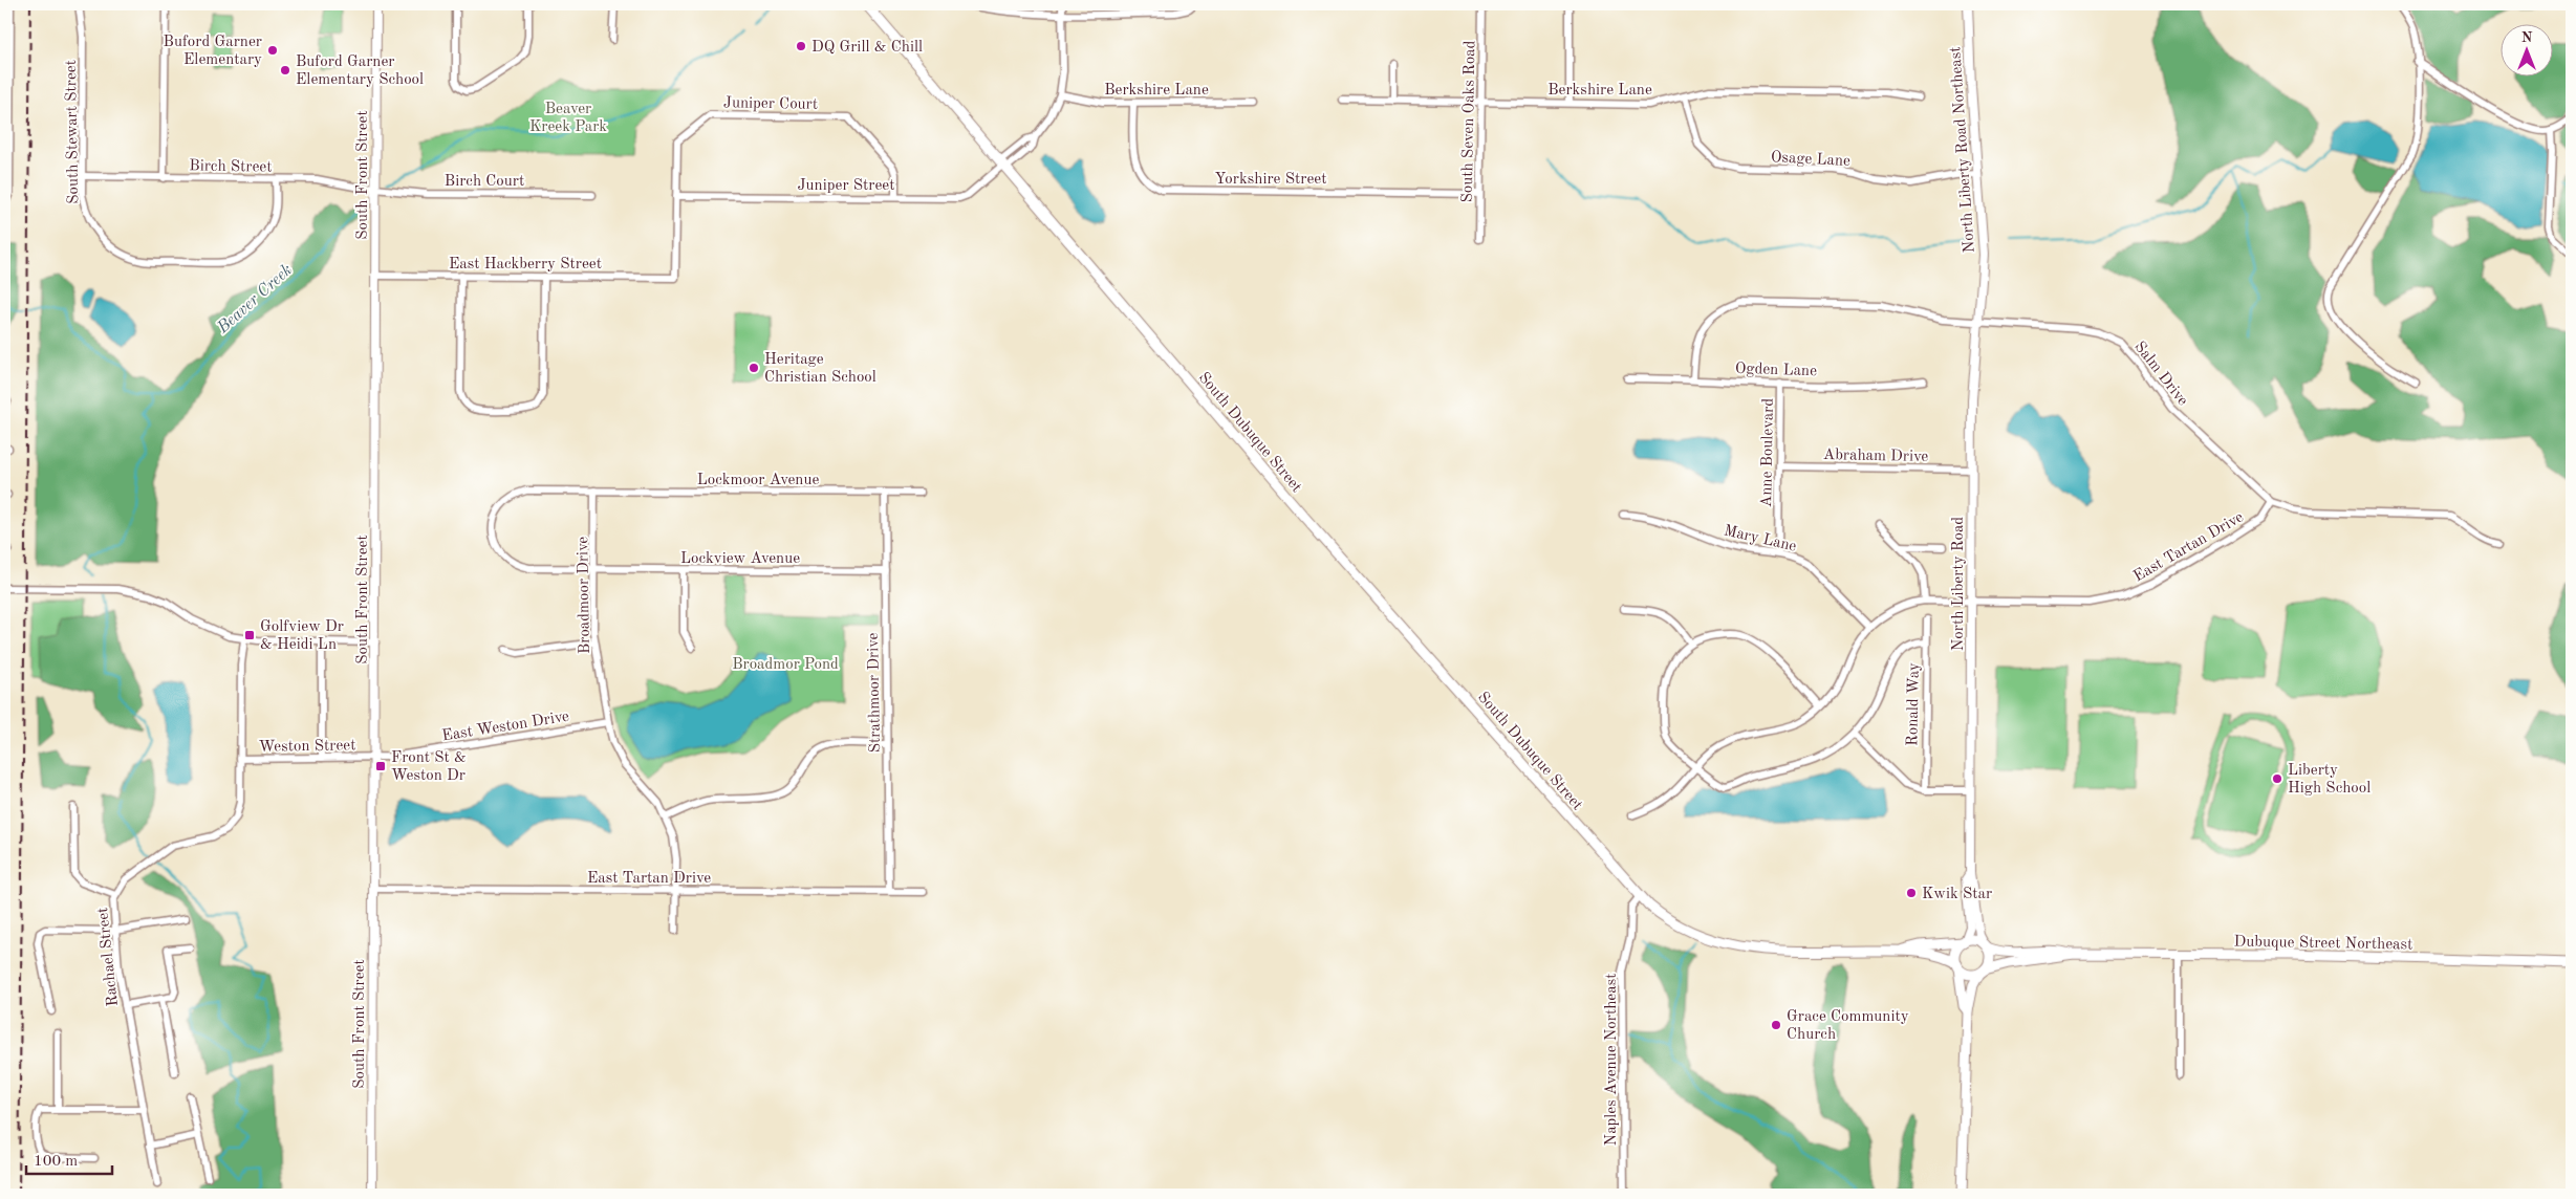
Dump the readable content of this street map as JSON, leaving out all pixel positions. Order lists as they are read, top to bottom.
{
  "streets": {
    "main road": ["South Dubuque Street", "Dubuque Street Northeast"],
    "street": [
      "Berkshire Lane",
      "Juniper Court",
      "South Seven Oaks Road",
      "South Stewart Street",
      "North Liberty Road Northeast",
      "Osage Lane",
      "Birch Street",
      "South Front Street",
      "Yorkshire Street",
      "Birch Court",
      "Juniper Street",
      "East Hackberry Street",
      "Ogden Lane",
      "Salm Drive",
      "Anne Boulevard",
      "Abraham Drive",
      "Lockmoor Avenue",
      "Mary Lane",
      "East Tartan Drive",
      "Lockview Avenue",
      "North Liberty Road",
      "Broadmoor Drive",
      "Strathmoor Drive",
      "Ronald Way",
      "East Weston Drive",
      "Weston Street",
      "Rachael Street",
      "Naples Avenue Northeast"
    ]
  },
  "crossings": [
    ["Berkshire Lane", "South Seven Oaks Road"],
    ["Berkshire Lane", "Osage Lane"],
    ["Berkshire Lane", "Yorkshire Street"],
    ["Juniper Court", "Juniper Street"],
    ["Juniper Court", "East Hackberry Street"],
    ["South Seven Oaks Road", "Yorkshire Street"],
    ["South Stewart Street", "Birch Street"],
    ["North Liberty Road Northeast", "Osage Lane"],
    ["North Liberty Road Northeast", "North Liberty Road"],
    ["Birch Street", "South Front Street"],
    ["Birch Street", "Birch Court"],
    ["South Front Street", "Birch Court"],
    ["South Front Street", "East Hackberry Street"],
    ["South Front Street", "East Tartan Drive"],
    ["South Front Street", "East Weston Drive"],
    ["South Front Street", "Weston Street"],
    ["Juniper Street", "South Dubuque Street"],
    ["Ogden Lane", "Salm Drive"],
    ["Ogden Lane", "Anne Boulevard"],
    ["Salm Drive", "East Tartan Drive"],
    ["Salm Drive", "North Liberty Road"],
    ["South Dubuque Street", "Naples Avenue Northeast"],
    ["Anne Boulevard", "Abraham Drive"],
    ["Anne Boulevard", "Mary Lane"],
    ["Abraham Drive", "North Liberty Road"],
    ["Lockmoor Avenue", "Lockview Avenue"],
    ["Lockmoor Avenue", "Broadmoor Drive"],
    ["Lockmoor Avenue", "Strathmoor Drive"],
    ["Mary Lane", "East Tartan Drive"],
    ["East Tartan Drive", "North Liberty Road"],
    ["East Tartan Drive", "Broadmoor Drive"],
    ["East Tartan Drive", "Strathmoor Drive"],
    ["Lockview Avenue", "Broadmoor Drive"],
    ["Lockview Avenue", "Strathmoor Drive"],
    ["North Liberty Road", "Dubuque Street Northeast"],
    ["Broadmoor Drive", "East Weston Drive"],
    ["East Weston Drive", "Weston Street"],
    ["Weston Street", "Rachael Street"]
  ],
  "water": ["Beaver Creek"],
  "parks": ["Beaver Kreek Park", "Broadmor Pond"],
  "places": {
    "other": [
      "DQ Grill & Chill",
      "Buford Garner Elementary",
      "Buford Garner Elementary School",
      "Heritage Christian School",
      "Liberty High School",
      "Kwik Star",
      "Grace Community Church"
    ],
    "transit": ["Golfview Dr & Heidi Ln", "Front St & Weston Dr"]
  },
  "scale_bar": "100 m",
  "north": "top"
}
